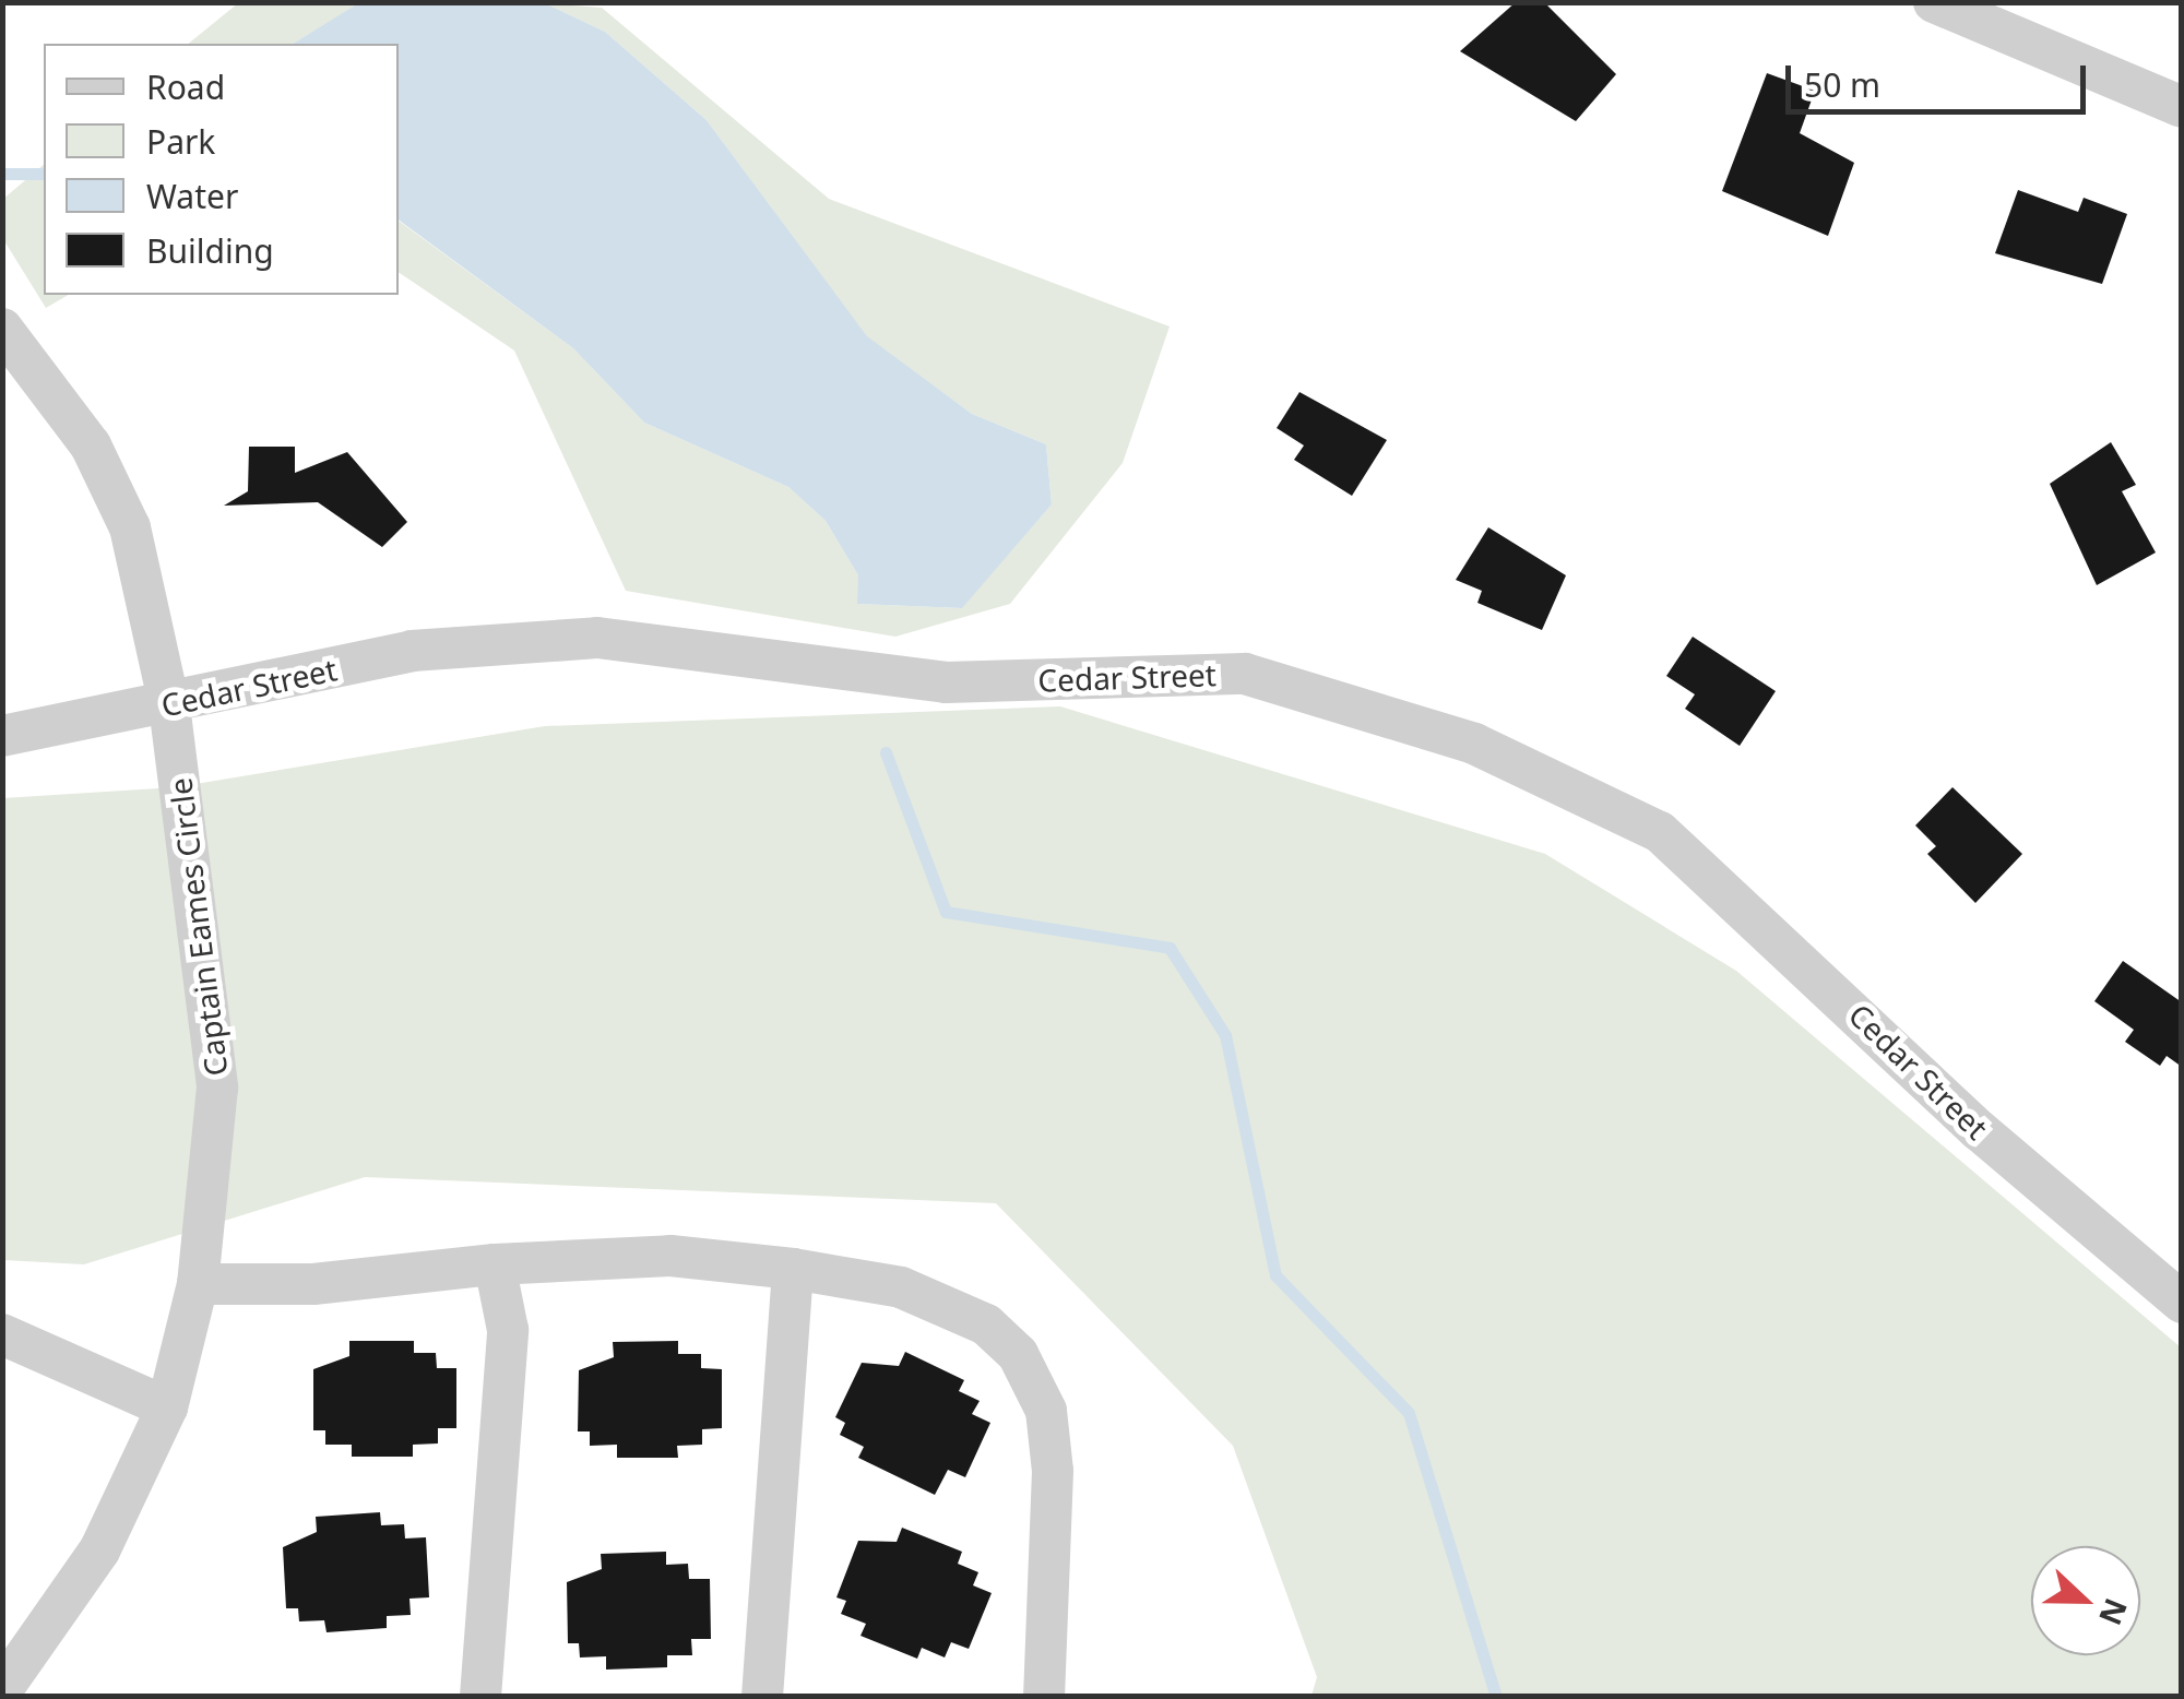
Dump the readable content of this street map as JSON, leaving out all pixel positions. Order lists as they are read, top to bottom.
{
  "streets": {
    "street": ["Cedar Street", "Captain Eames Circle"]
  },
  "crossings": [
    ["Cedar Street", "Captain Eames Circle"]
  ],
  "legend": [
    "Road",
    "Park",
    "Water",
    "Building"
  ],
  "scale_bar": "50 m",
  "north": "right"
}
